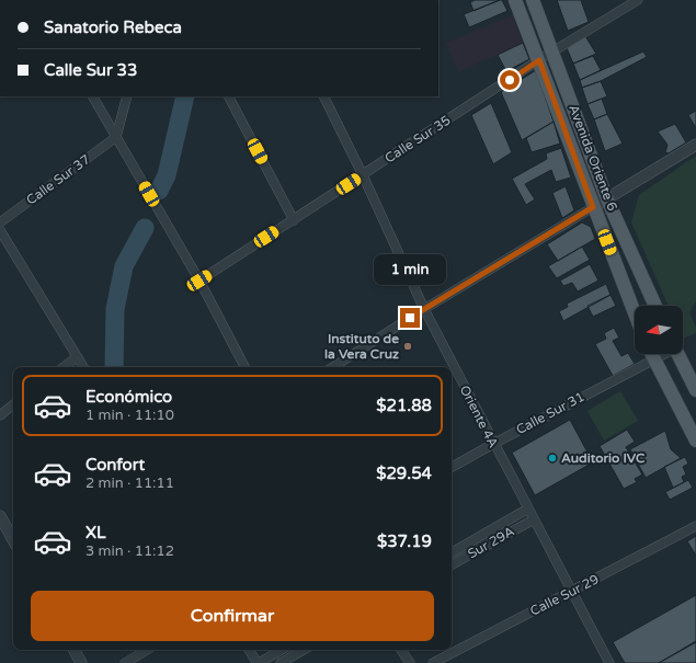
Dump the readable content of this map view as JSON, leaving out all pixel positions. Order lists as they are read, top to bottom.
{
  "streets": {
    "main road": ["Avenida Oriente 6"],
    "street": [
      "Calle Sur 35",
      "Calle Sur 37",
      "Calle Sur 31",
      "Oriente 4A",
      "Sur 29A",
      "Calle Sur 29"
    ]
  },
  "crossings": [
    ["Calle Sur 35", "Avenida Oriente 6"],
    ["Calle Sur 35", "Oriente 4A"],
    ["Calle Sur 31", "Oriente 4A"],
    ["Oriente 4A", "Sur 29A"],
    ["Oriente 4A", "Calle Sur 29"]
  ],
  "places": ["Instituto de la Vera Cruz", "Auditorio IVC"],
  "north": "left",
  "page": {
    "banner": ["Sanatorio Rebeca", "Calle Sur 33"],
    "bubble": "1 min",
    "list": [
      {
        "name": "Económico",
        "note": "1 min · 11:10",
        "value": "$21.88"
      },
      {
        "name": "Confort",
        "note": "2 min · 11:11",
        "value": "$29.54"
      },
      {
        "name": "XL",
        "note": "3 min · 11:12",
        "value": "$37.19"
      }
    ],
    "buttons": "Confirmar"
  }
}
